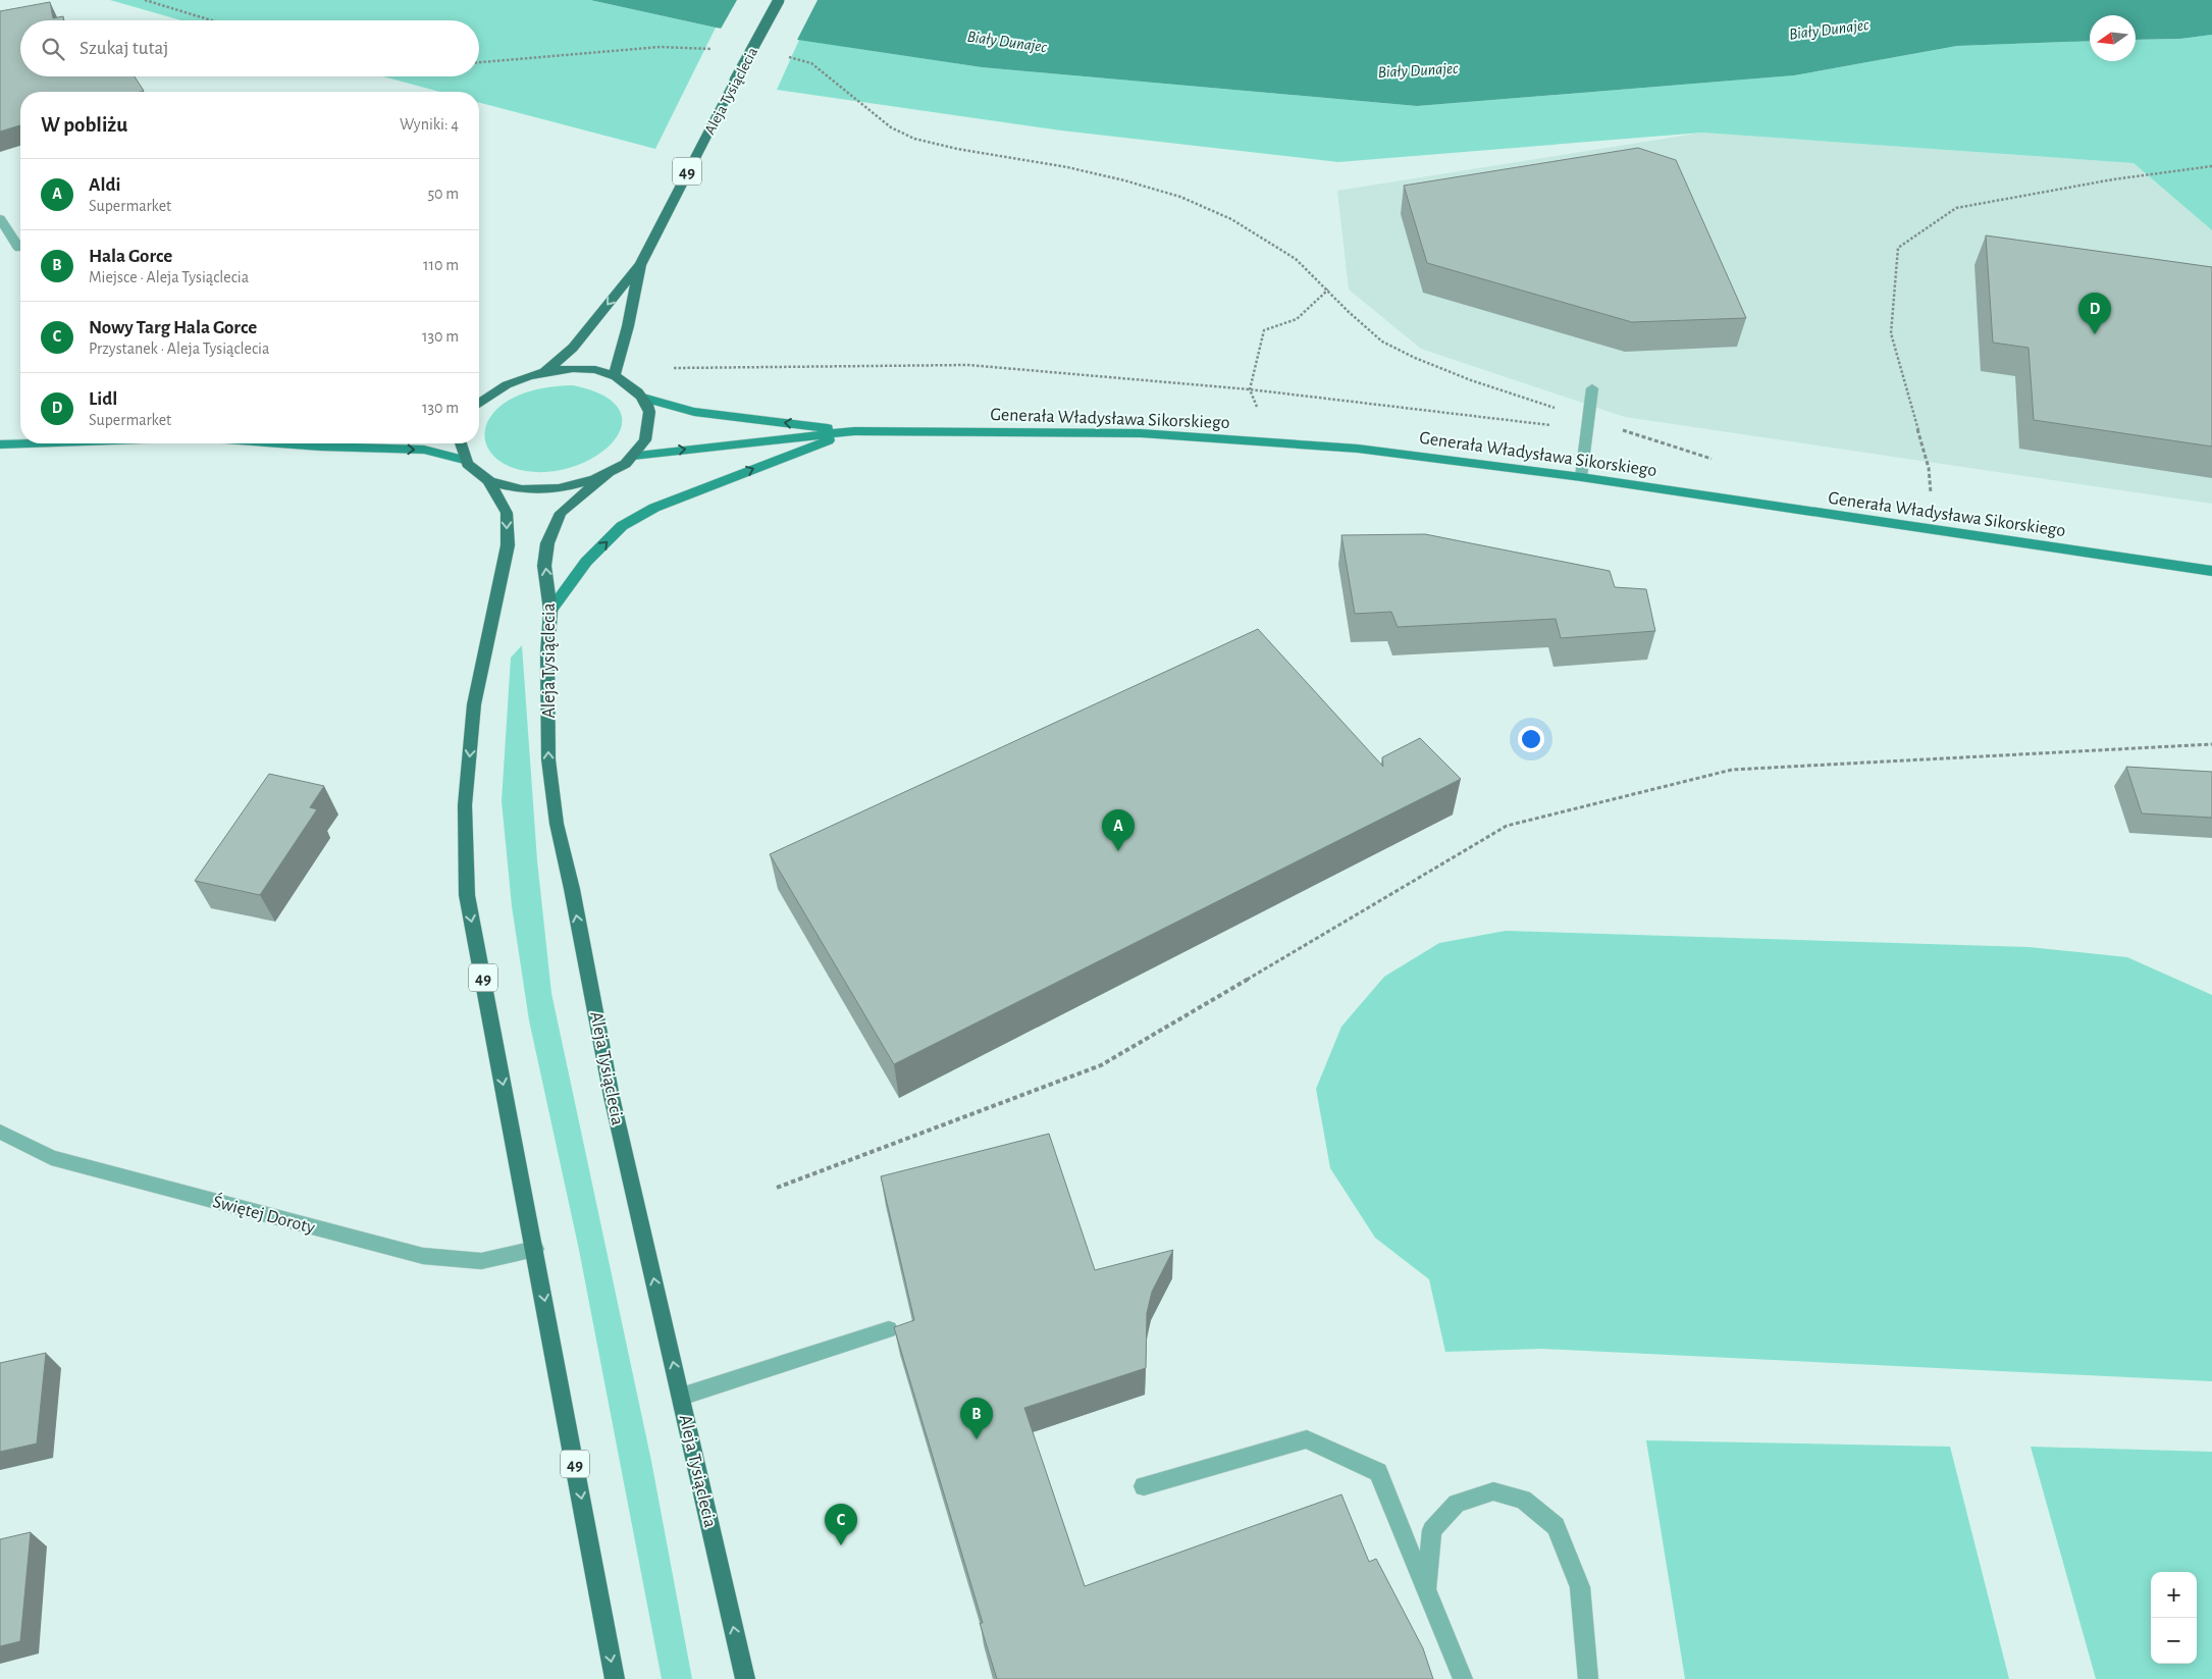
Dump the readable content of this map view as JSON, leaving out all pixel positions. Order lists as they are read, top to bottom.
{
  "streets": {
    "main road": ["Aleja Tysiąclecia", "49"],
    "street": ["Generała Władysława Sikorskiego", "Świętej Doroty"]
  },
  "crossings": [
    ["Aleja Tysiąclecia", "49"],
    ["49", "Generała Władysława Sikorskiego"],
    ["49", "Świętej Doroty"]
  ],
  "water": ["Biały Dunajec"],
  "north": "left",
  "page": {
    "search": "Szukaj tutaj",
    "heading": ["W pobliżu", "Wyniki: 4"],
    "list": [
      {
        "mark": "A",
        "name": "Aldi",
        "note": "Supermarket",
        "value": "50 m"
      },
      {
        "mark": "B",
        "name": "Hala Gorce",
        "note": "Miejsce · Aleja Tysiąclecia",
        "value": "110 m"
      },
      {
        "mark": "C",
        "name": "Nowy Targ Hala Gorce",
        "note": "Przystanek · Aleja Tysiąclecia",
        "value": "130 m"
      },
      {
        "mark": "D",
        "name": "Lidl",
        "note": "Supermarket",
        "value": "130 m"
      }
    ],
    "pins": [
      "D",
      "A",
      "B",
      "C"
    ],
    "map_buttons": ["+", "−"]
  }
}
